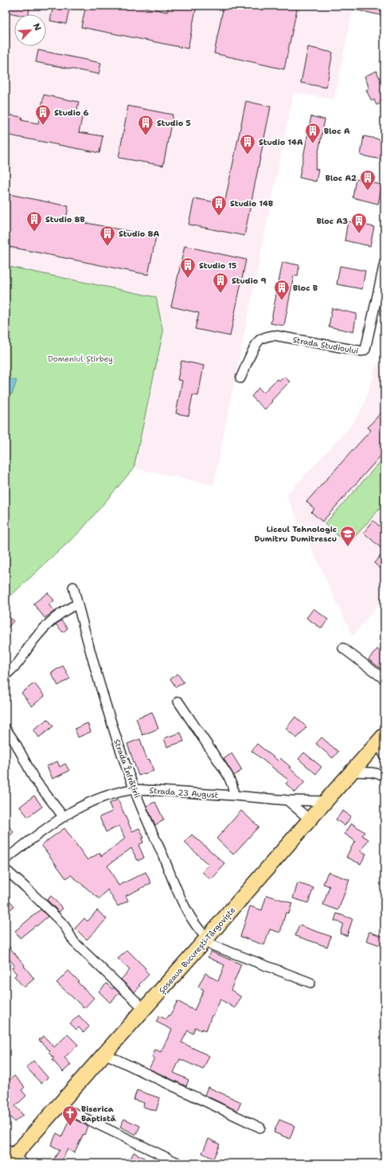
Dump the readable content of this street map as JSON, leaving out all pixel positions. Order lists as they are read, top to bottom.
{
  "streets": {
    "main road": ["Șoseaua București-Târgoviște"],
    "street": ["Strada Studioului", "Strada Înfrățirii", "Strada 23 August"]
  },
  "crossings": [
    ["Strada Înfrățirii", "Strada 23 August"],
    ["Strada Înfrățirii", "Șoseaua București-Târgoviște"],
    ["Strada 23 August", "Șoseaua București-Târgoviște"]
  ],
  "parks": ["Domeniul Știrbey"],
  "places": {
    "building": [
      "Studio 6",
      "Studio 5",
      "Bloc A",
      "Studio 14A",
      "Bloc A2",
      "Studio 14B",
      "Studio 8B",
      "Bloc A3",
      "Studio 8A",
      "Studio 15",
      "Studio 9",
      "Bloc B"
    ],
    "school or university": ["Liceul Tehnologic Dumitru Dumitrescu"],
    "church": ["Biserica Baptistă"]
  },
  "north": "top right"
}
